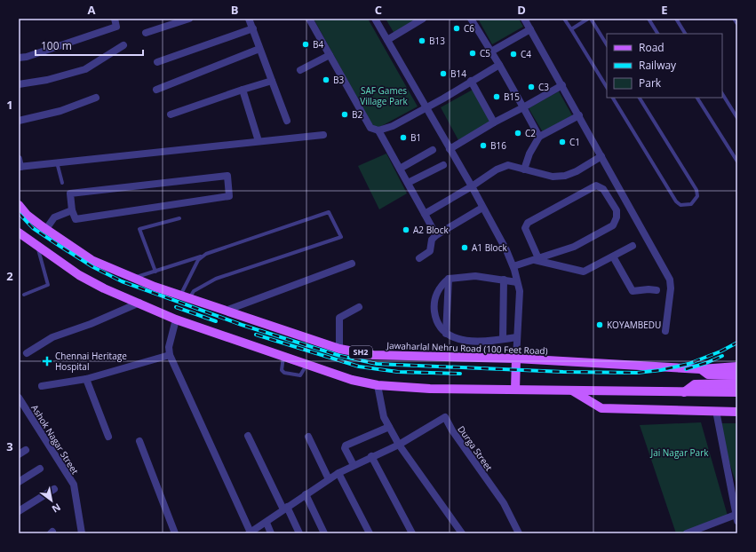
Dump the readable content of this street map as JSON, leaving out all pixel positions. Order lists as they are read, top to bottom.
{
  "streets": {
    "main road": ["Jawaharlal Nehru Road (100 Feet Road)", "SH2"],
    "street": ["Ashok Nagar Street", "Durga Street"]
  },
  "parks": ["SAF Games Village Park", "Jai Nagar Park"],
  "places": {
    "other": [
      "C6",
      "B13",
      "B4",
      "C5",
      "C4",
      "B14",
      "B3",
      "C3",
      "B15",
      "B2",
      "C2",
      "B1",
      "C1",
      "B16",
      "A2 Block",
      "A1 Block",
      "KOYAMBEDU"
    ],
    "health": ["Chennai Heritage Hospital"]
  },
  "legend": ["Road", "Railway", "Park"],
  "scale_bar": "100 m",
  "north": "bottom right",
  "grid": {
    "columns": [
      "A",
      "B",
      "C",
      "D",
      "E"
    ],
    "rows": ["1", "2", "3"]
  }
}
